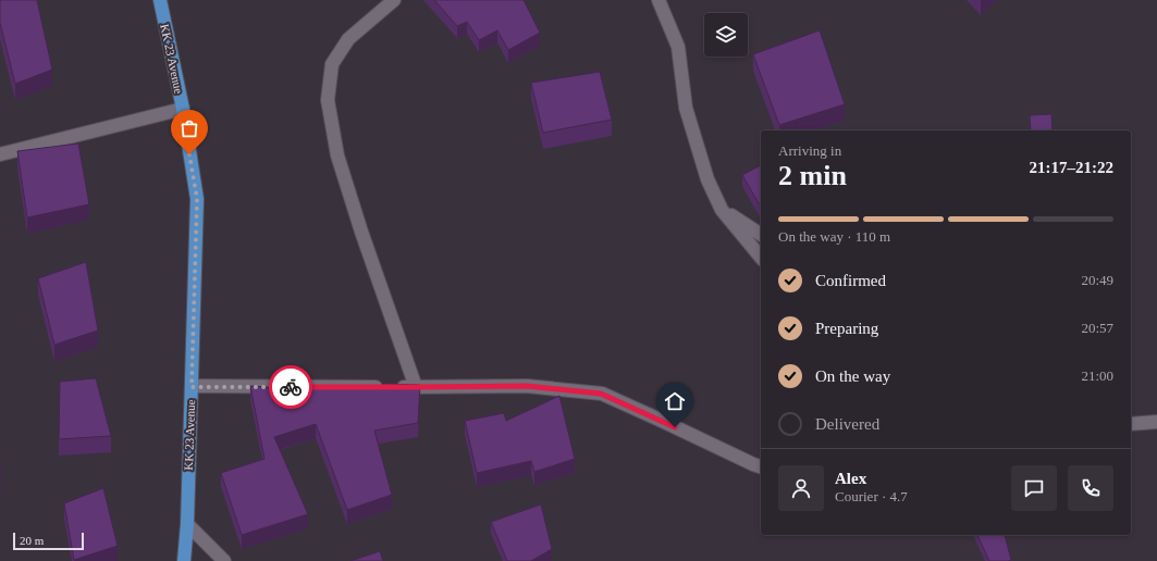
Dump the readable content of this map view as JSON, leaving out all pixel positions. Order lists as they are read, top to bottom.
{
  "streets": {
    "main road": ["KK 23 Avenue"]
  },
  "scale_bar": "20 m",
  "page": {
    "heading": ["2 min", "Arriving in", "21:17–21:22"],
    "panel": ["Alex", "Courier · 4.7"],
    "bar": "On the way · 110 m",
    "list": [
      ["Confirmed", "20:49"],
      ["Preparing", "20:57"],
      ["On the way", "21:00"],
      "Delivered"
    ],
    "scale": "20 m"
  }
}
